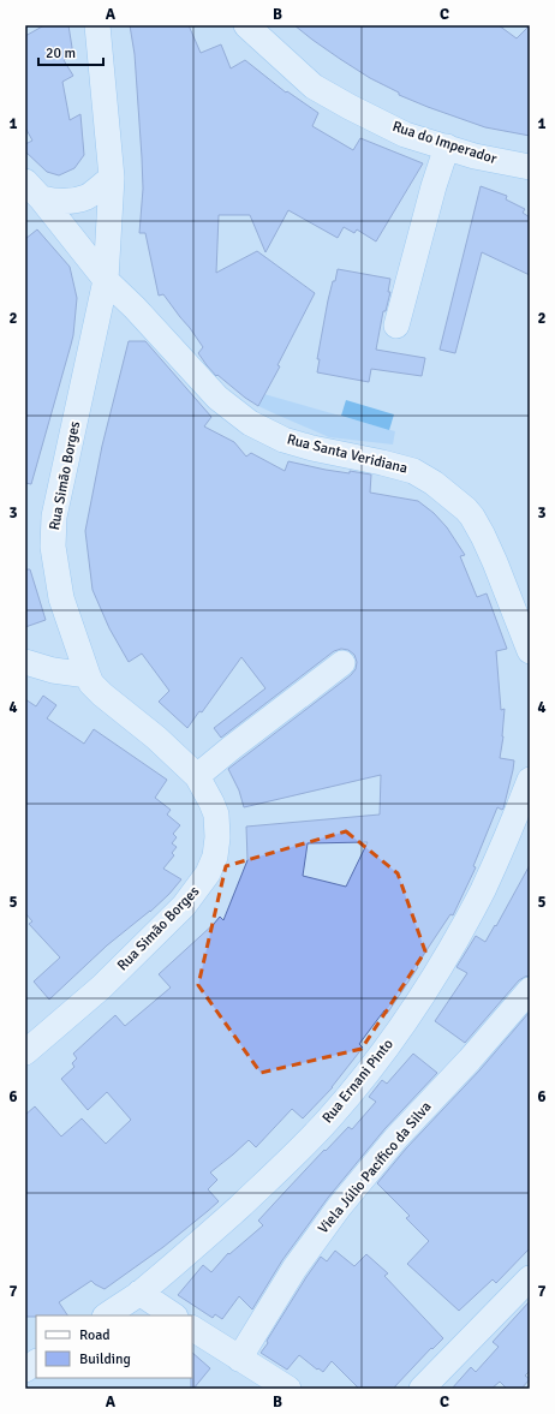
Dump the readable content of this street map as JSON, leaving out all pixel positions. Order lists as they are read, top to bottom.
{
  "streets": {
    "street": [
      "Rua do Imperador",
      "Rua Santa Veridiana",
      "Rua Simão Borges",
      "Rua Ernani Pinto",
      "Viela Júlio Pacífico da Silva"
    ]
  },
  "crossings": [
    ["Rua Santa Veridiana", "Rua Simão Borges"]
  ],
  "legend": ["Road", "Building"],
  "scale_bar": "20 m",
  "grid": {
    "columns": ["A", "B", "C"],
    "rows": [
      "1",
      "2",
      "3",
      "4",
      "5",
      "6",
      "7"
    ]
  }
}
